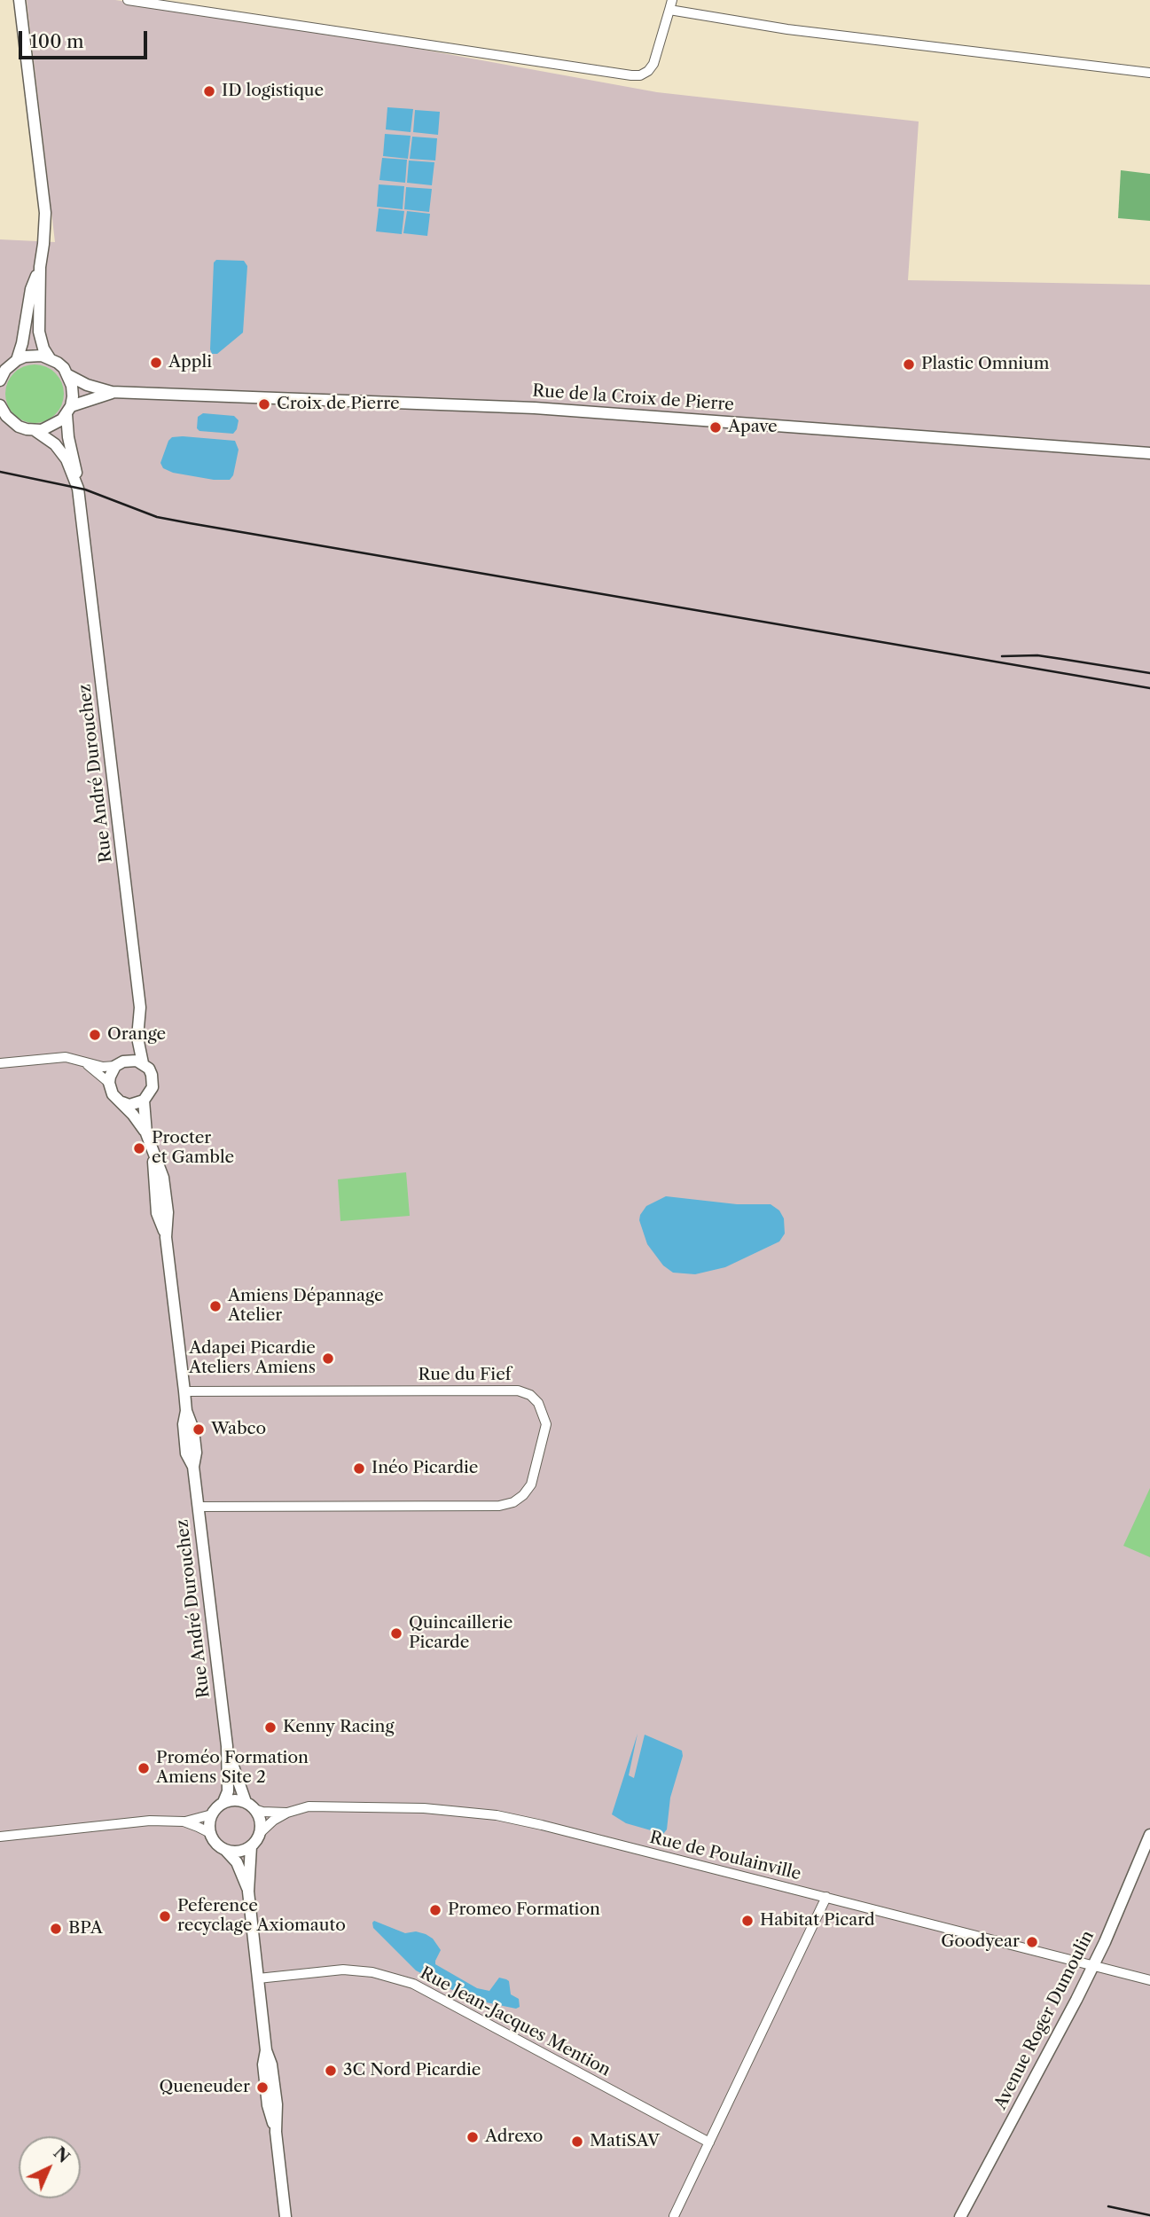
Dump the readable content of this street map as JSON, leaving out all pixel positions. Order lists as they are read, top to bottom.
{
  "streets": {
    "main road": ["Rue de la Croix de Pierre", "Rue André Durouchez", "Avenue Roger Dumoulin"],
    "street": ["Rue du Fief", "Rue de Poulainville", "Rue Jean-Jacques Mention"]
  },
  "crossings": [
    ["Rue de la Croix de Pierre", "Rue André Durouchez"],
    ["Rue André Durouchez", "Rue du Fief"],
    ["Rue André Durouchez", "Rue de Poulainville"],
    ["Rue de Poulainville", "Avenue Roger Dumoulin"]
  ],
  "places": [
    "ID logistique",
    "Appli",
    "Plastic Omnium",
    "Croix de Pierre",
    "Apave",
    "Orange",
    "Procter et Gamble",
    "Amiens Dépannage Atelier",
    "Adapei Picardie Ateliers Amiens",
    "Wabco",
    "Inéo Picardie",
    "Quincaillerie Picarde",
    "Kenny Racing",
    "Proméo Formation Amiens Site 2",
    "Promeo Formation",
    "Peference recyclage Axiomauto",
    "Habitat Picard",
    "BPA",
    "Goodyear",
    "3C Nord Picardie",
    "Queneuder",
    "Adrexo",
    "MatiSAV"
  ],
  "scale_bar": "100 m",
  "north": "top right"
}
